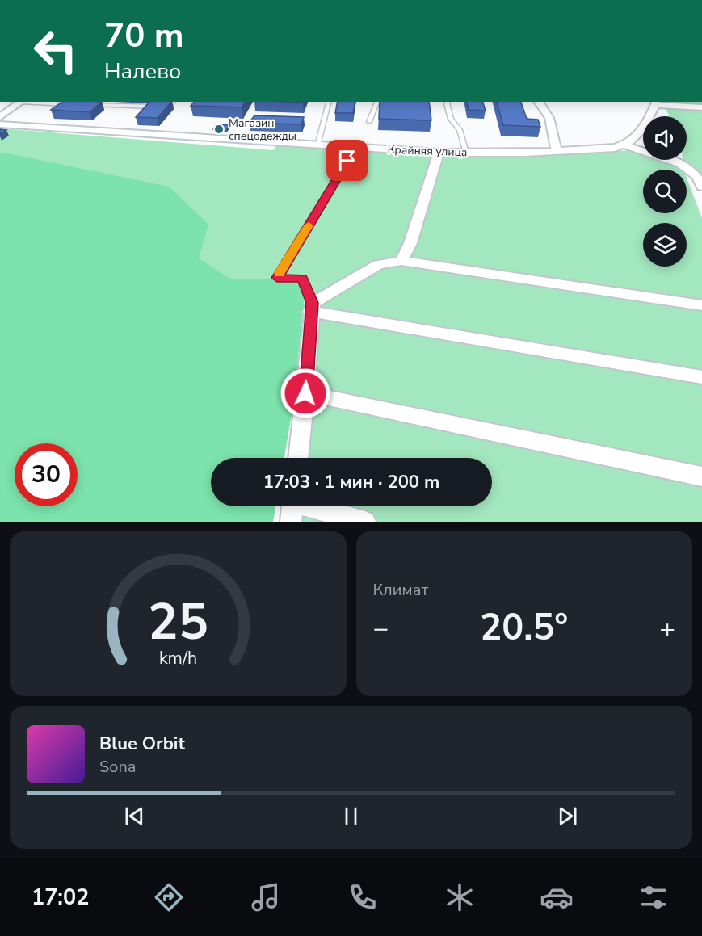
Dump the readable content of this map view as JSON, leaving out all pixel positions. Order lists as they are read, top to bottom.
{
  "streets": {
    "street": ["Крайняя улица"]
  },
  "places": ["Магазин спецодежды"],
  "page": {
    "turn": ["70 m", "Налево"],
    "limit": "30",
    "trip": "17:03 · 1 мин · 200 m",
    "tile": "Климат",
    "heat": ["−", "20.5°", "+"],
    "song": ["Blue Orbit", "Sona"],
    "tabs": "17:02",
    "gauge": ["25", "km/h"]
  }
}
